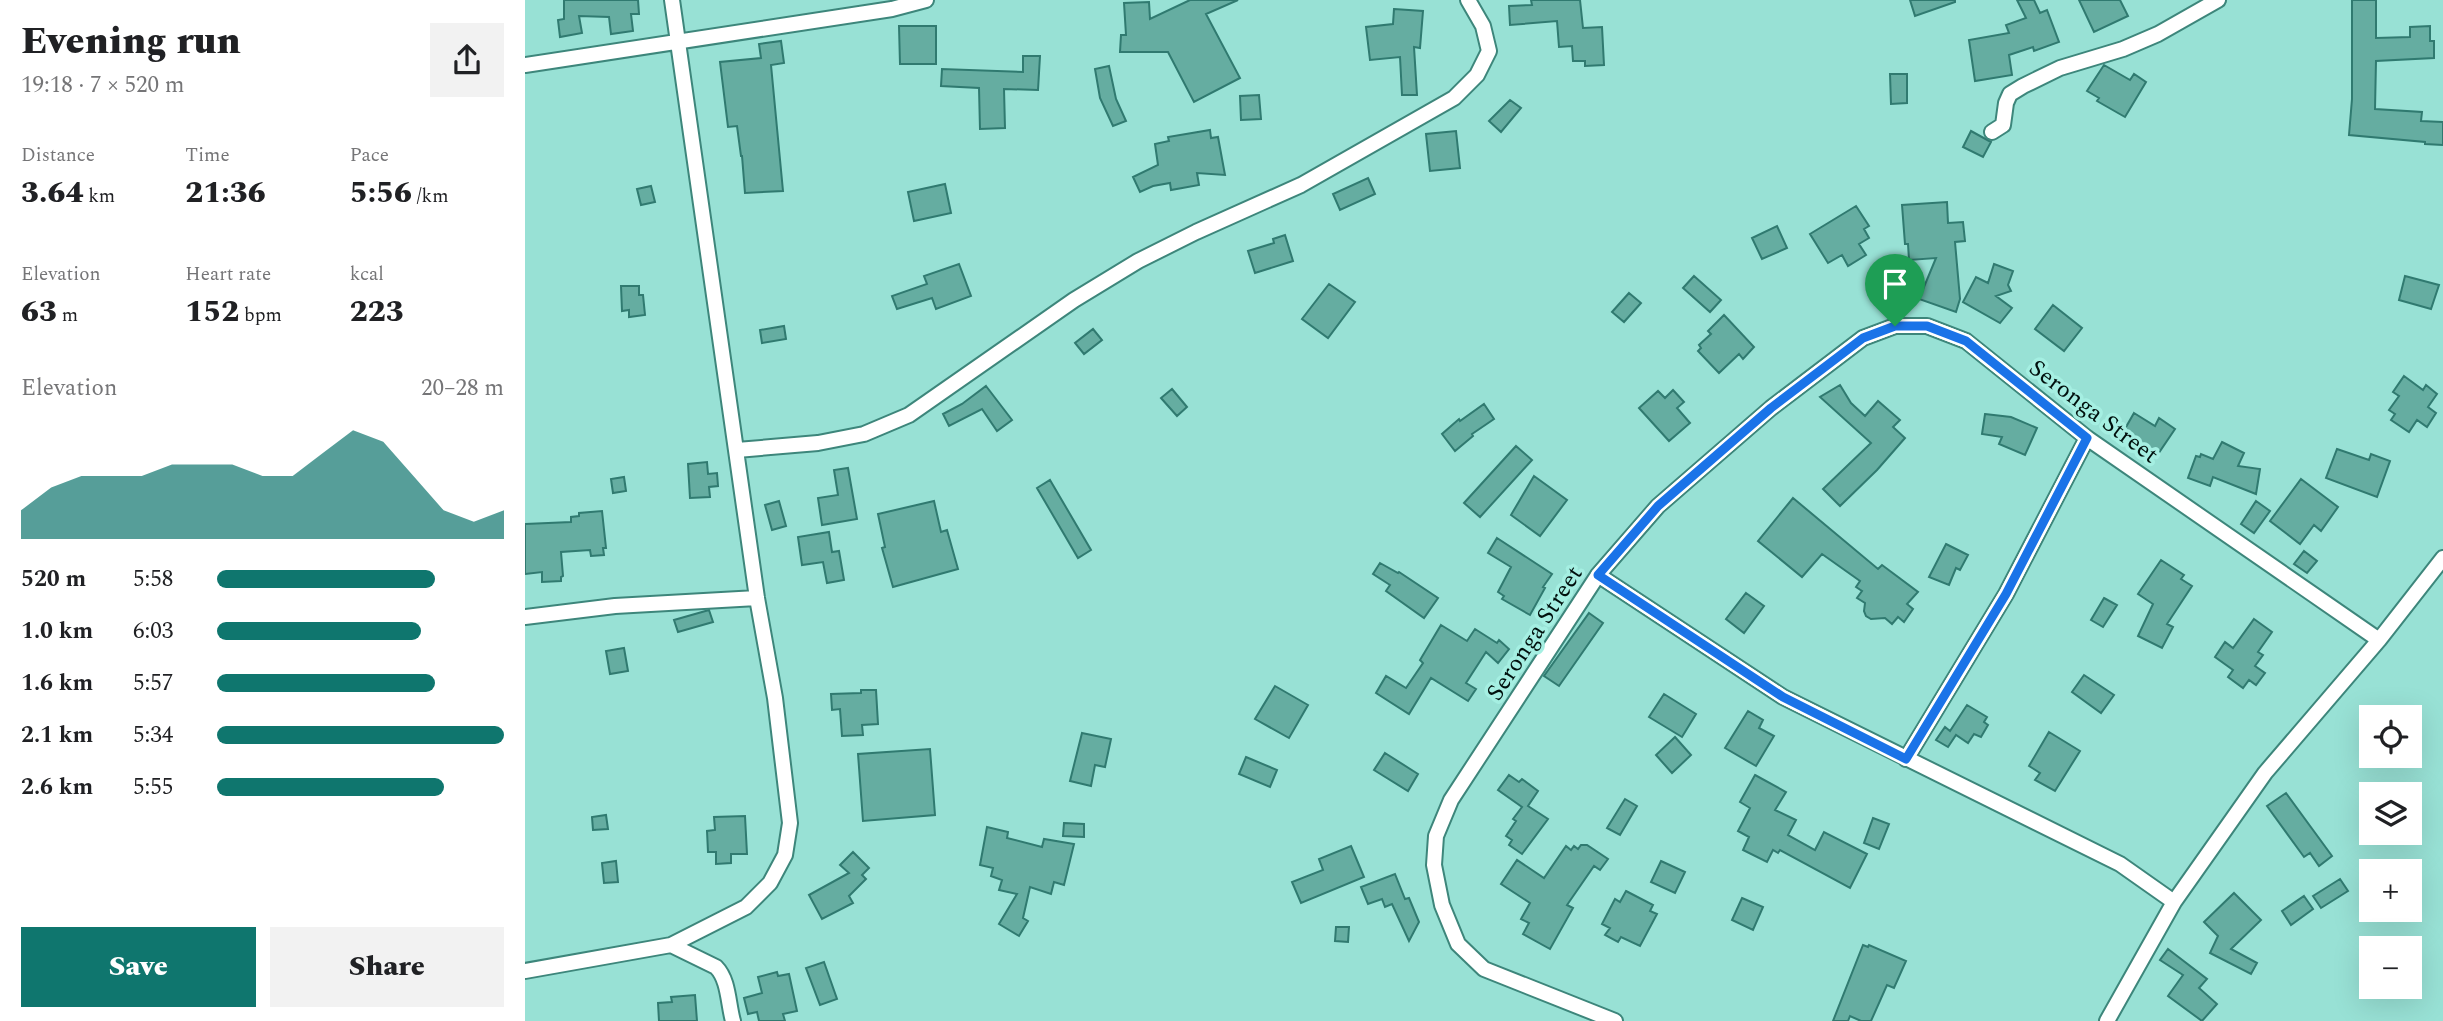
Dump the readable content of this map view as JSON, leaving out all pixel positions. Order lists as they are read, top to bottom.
{
  "streets": {
    "street": ["Seronga Street"]
  },
  "page": {
    "heading": ["Evening run", "19:18 · 7 × 520 m"],
    "stats": [
      ["Distance", "3.64 km"],
      ["Time", "21:36"],
      ["Pace", "5:56 /km"],
      ["Elevation", "63 m"],
      ["Heart rate", "152 bpm"],
      ["kcal", "223"]
    ],
    "chart": ["Elevation", "20–28 m"],
    "list": [
      {
        "name": "520 m",
        "note": "5:58"
      },
      {
        "name": "1.0 km",
        "note": "6:03"
      },
      {
        "name": "1.6 km",
        "note": "5:57"
      },
      {
        "name": "2.1 km",
        "note": "5:34"
      },
      {
        "name": "2.6 km",
        "note": "5:55"
      }
    ],
    "map_buttons": ["+", "−"],
    "buttons": ["Save", "Share"]
  }
}
